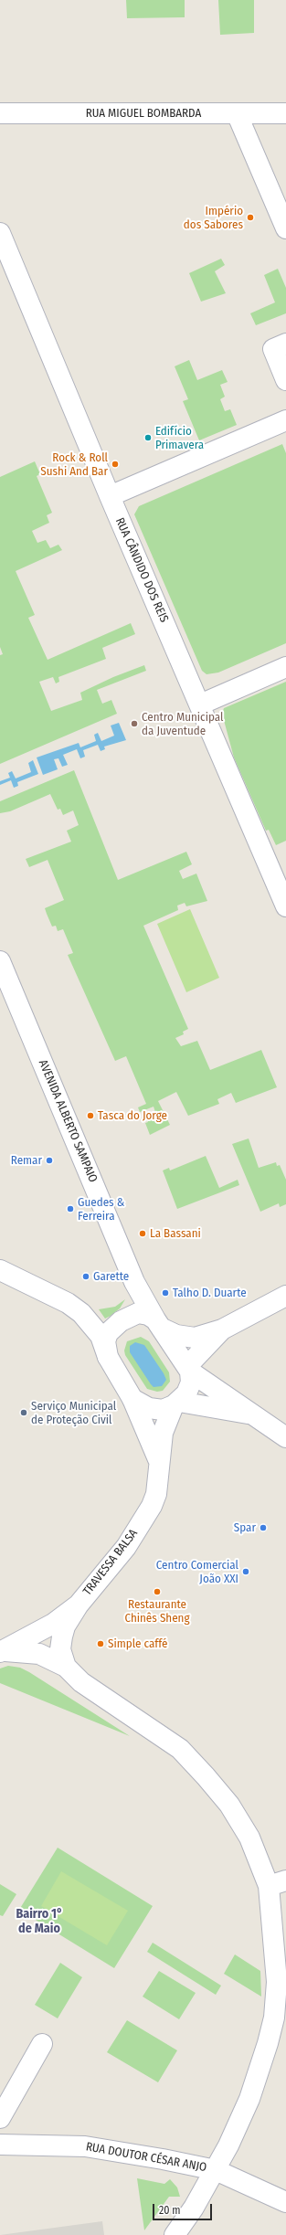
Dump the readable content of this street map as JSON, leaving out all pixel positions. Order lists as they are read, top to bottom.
{
  "streets": {
    "street": [
      "RUA MIGUEL BOMBARDA",
      "RUA CÂNDIDO DOS REIS",
      "AVENIDA ALBERTO SAMPAIO",
      "TRAVESSA BALSA",
      "RUA DOUTOR CÉSAR ANJO"
    ]
  },
  "crossings": [
    ["AVENIDA ALBERTO SAMPAIO", "TRAVESSA BALSA"]
  ],
  "districts": ["Bairro 1° de Maio"],
  "places": [
    "Império dos Sabores",
    "Edifício Primavera",
    "Rock & Roll Sushi And Bar",
    "Centro Municipal da Juventude",
    "Tasca do Jorge",
    "Remar",
    "Guedes & Ferreira",
    "La Bassani",
    "Garette",
    "Talho D. Duarte",
    "Serviço Municipal de Proteção Civil",
    "Spar",
    "Centro Comercial João XXI",
    "Restaurante Chinês Sheng",
    "Simple caffé"
  ],
  "scale_bar": "20 m"
}
